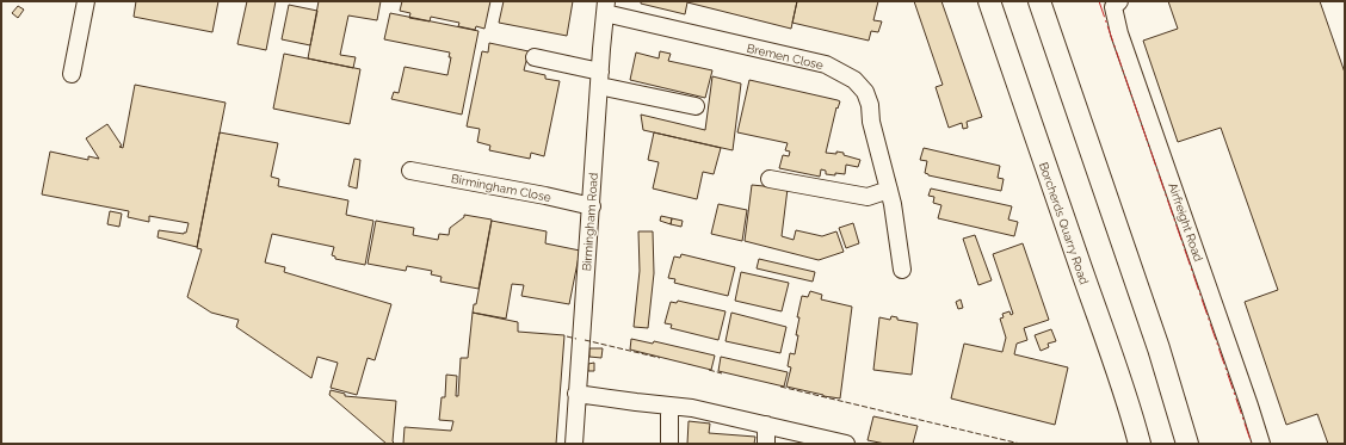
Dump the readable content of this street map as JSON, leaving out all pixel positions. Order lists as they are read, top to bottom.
{
  "streets": {
    "main road": ["Borcherds Quarry Road"],
    "lane": [
      "Bremen Close",
      "Birmingham Close",
      "Birmingham Road",
      "Airfreight Road"
    ]
  },
  "crossings": [
    ["Bremen Close", "Birmingham Road"],
    ["Birmingham Close", "Birmingham Road"]
  ]
}
